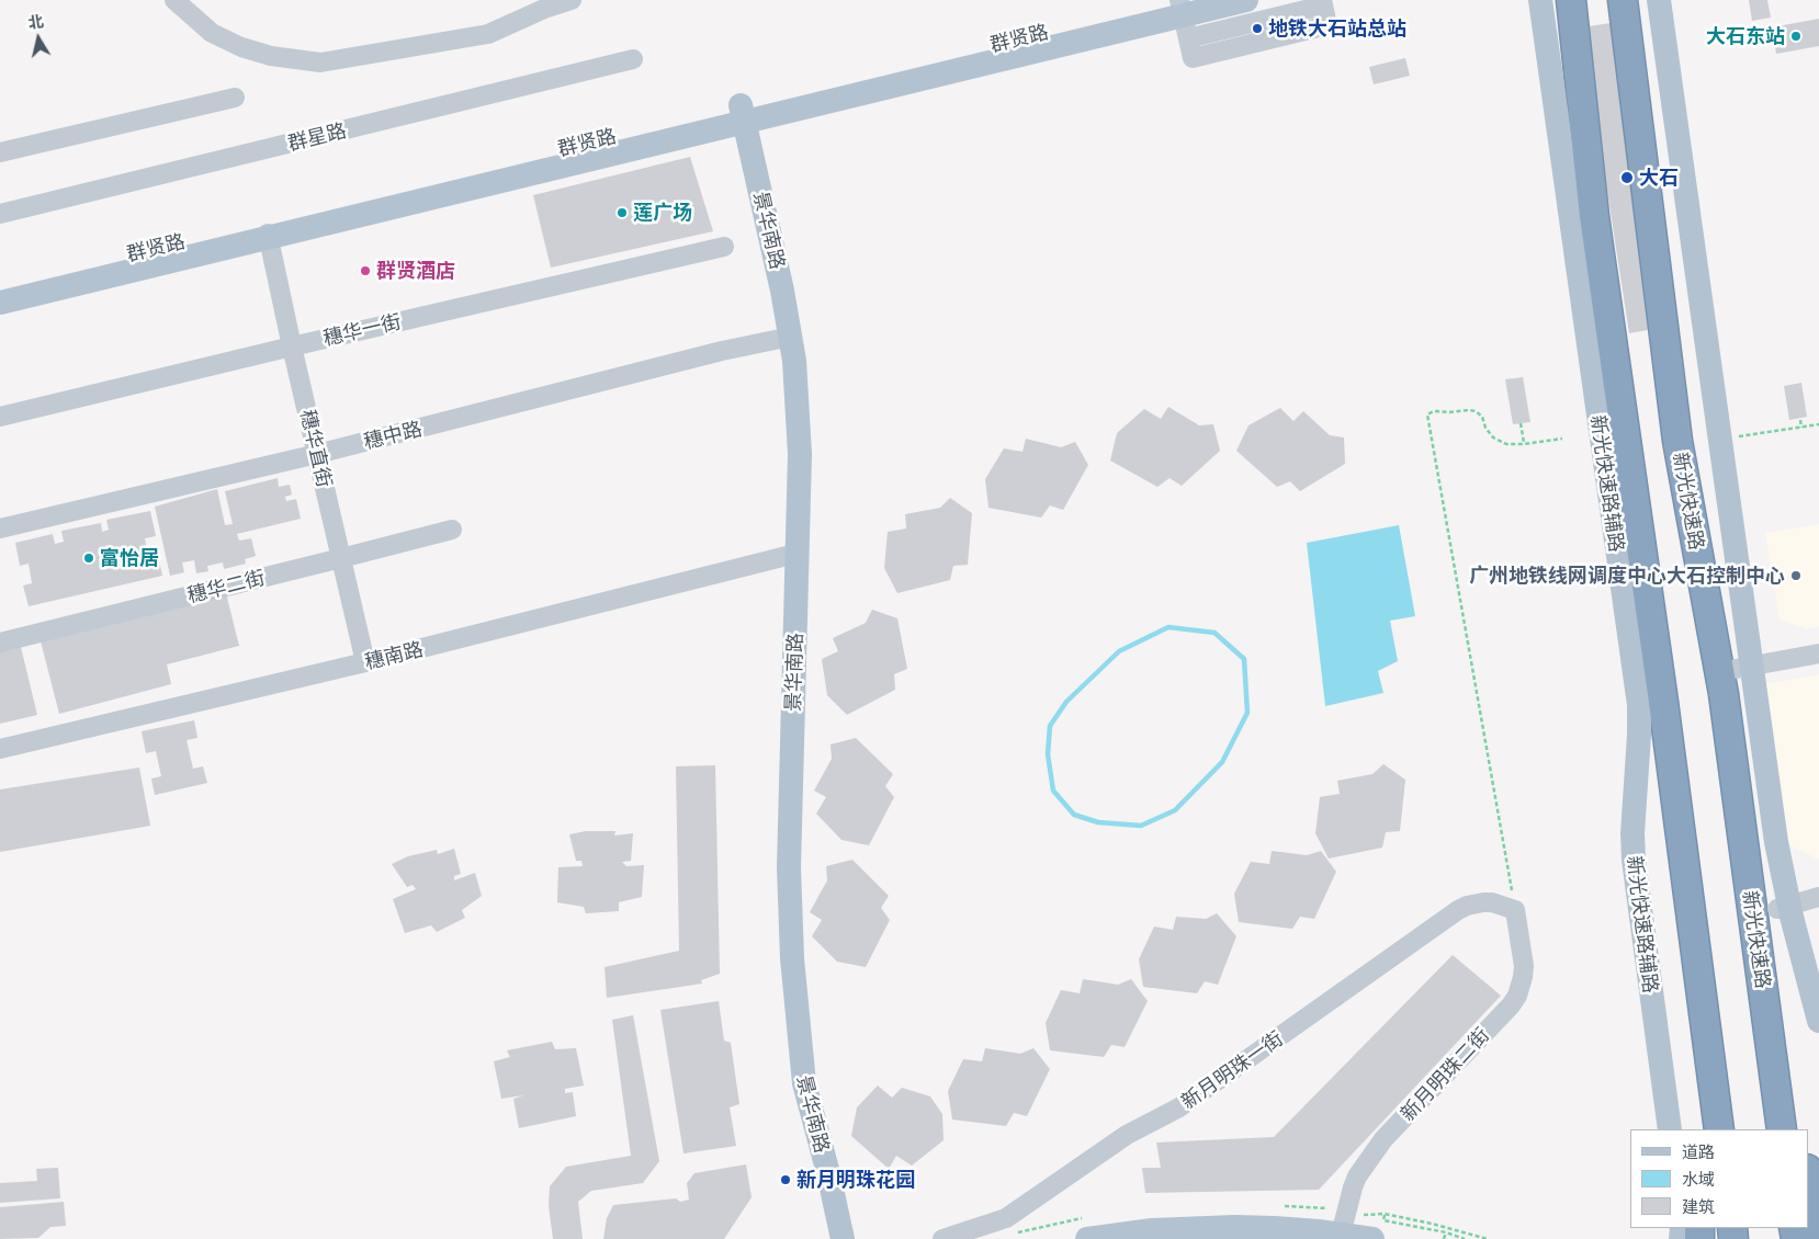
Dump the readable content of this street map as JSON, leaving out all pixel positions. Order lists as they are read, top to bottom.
{
  "streets": {
    "highway": ["新光快速路"],
    "main road": ["群贤路", "景华南路", "新光快速路辅路"],
    "street": [
      "群星路",
      "穗华一街",
      "穗中路",
      "穗华直街",
      "穗华二街",
      "穗南路",
      "新月明珠一街",
      "新月明珠二街"
    ]
  },
  "crossings": [
    ["群贤路", "景华南路"],
    ["群贤路", "穗华直街"],
    ["穗华一街", "穗华直街"],
    ["穗中路", "穗华直街"],
    ["穗华直街", "穗华二街"],
    ["穗华直街", "穗南路"],
    ["新月明珠一街", "新月明珠二街"]
  ],
  "places": [
    "地铁大石站总站",
    "大石东站",
    "大石",
    "莲广场",
    "群贤酒店",
    "富怡居",
    "广州地铁线网调度中心大石控制中心",
    "新月明珠花园"
  ],
  "legend": ["道路", "水域", "建筑"],
  "north": "top"
}
